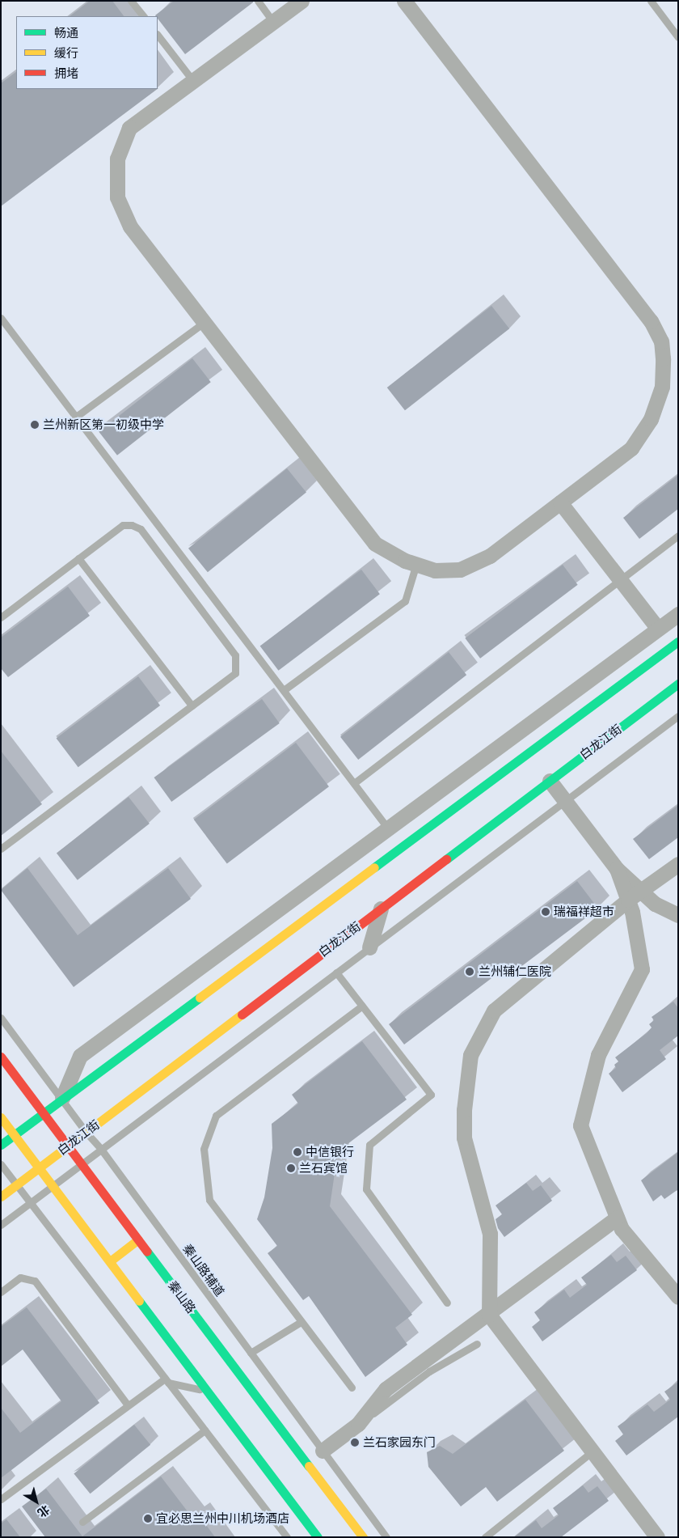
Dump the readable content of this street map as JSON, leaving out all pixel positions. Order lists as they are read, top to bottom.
{
  "streets": {
    "main road": ["白龙江街", "秦山路"],
    "lane": ["秦山路辅道"]
  },
  "crossings": [
    ["白龙江街", "秦山路辅道"],
    ["白龙江街", "秦山路"]
  ],
  "places": [
    "兰州新区第一初级中学",
    "瑞福祥超市",
    "兰州辅仁医院",
    "中信银行",
    "兰石宾馆",
    "兰石家园东门",
    "宜必思兰州中川机场酒店"
  ],
  "legend": ["畅通", "缓行", "拥堵"],
  "north": "bottom right"
}
